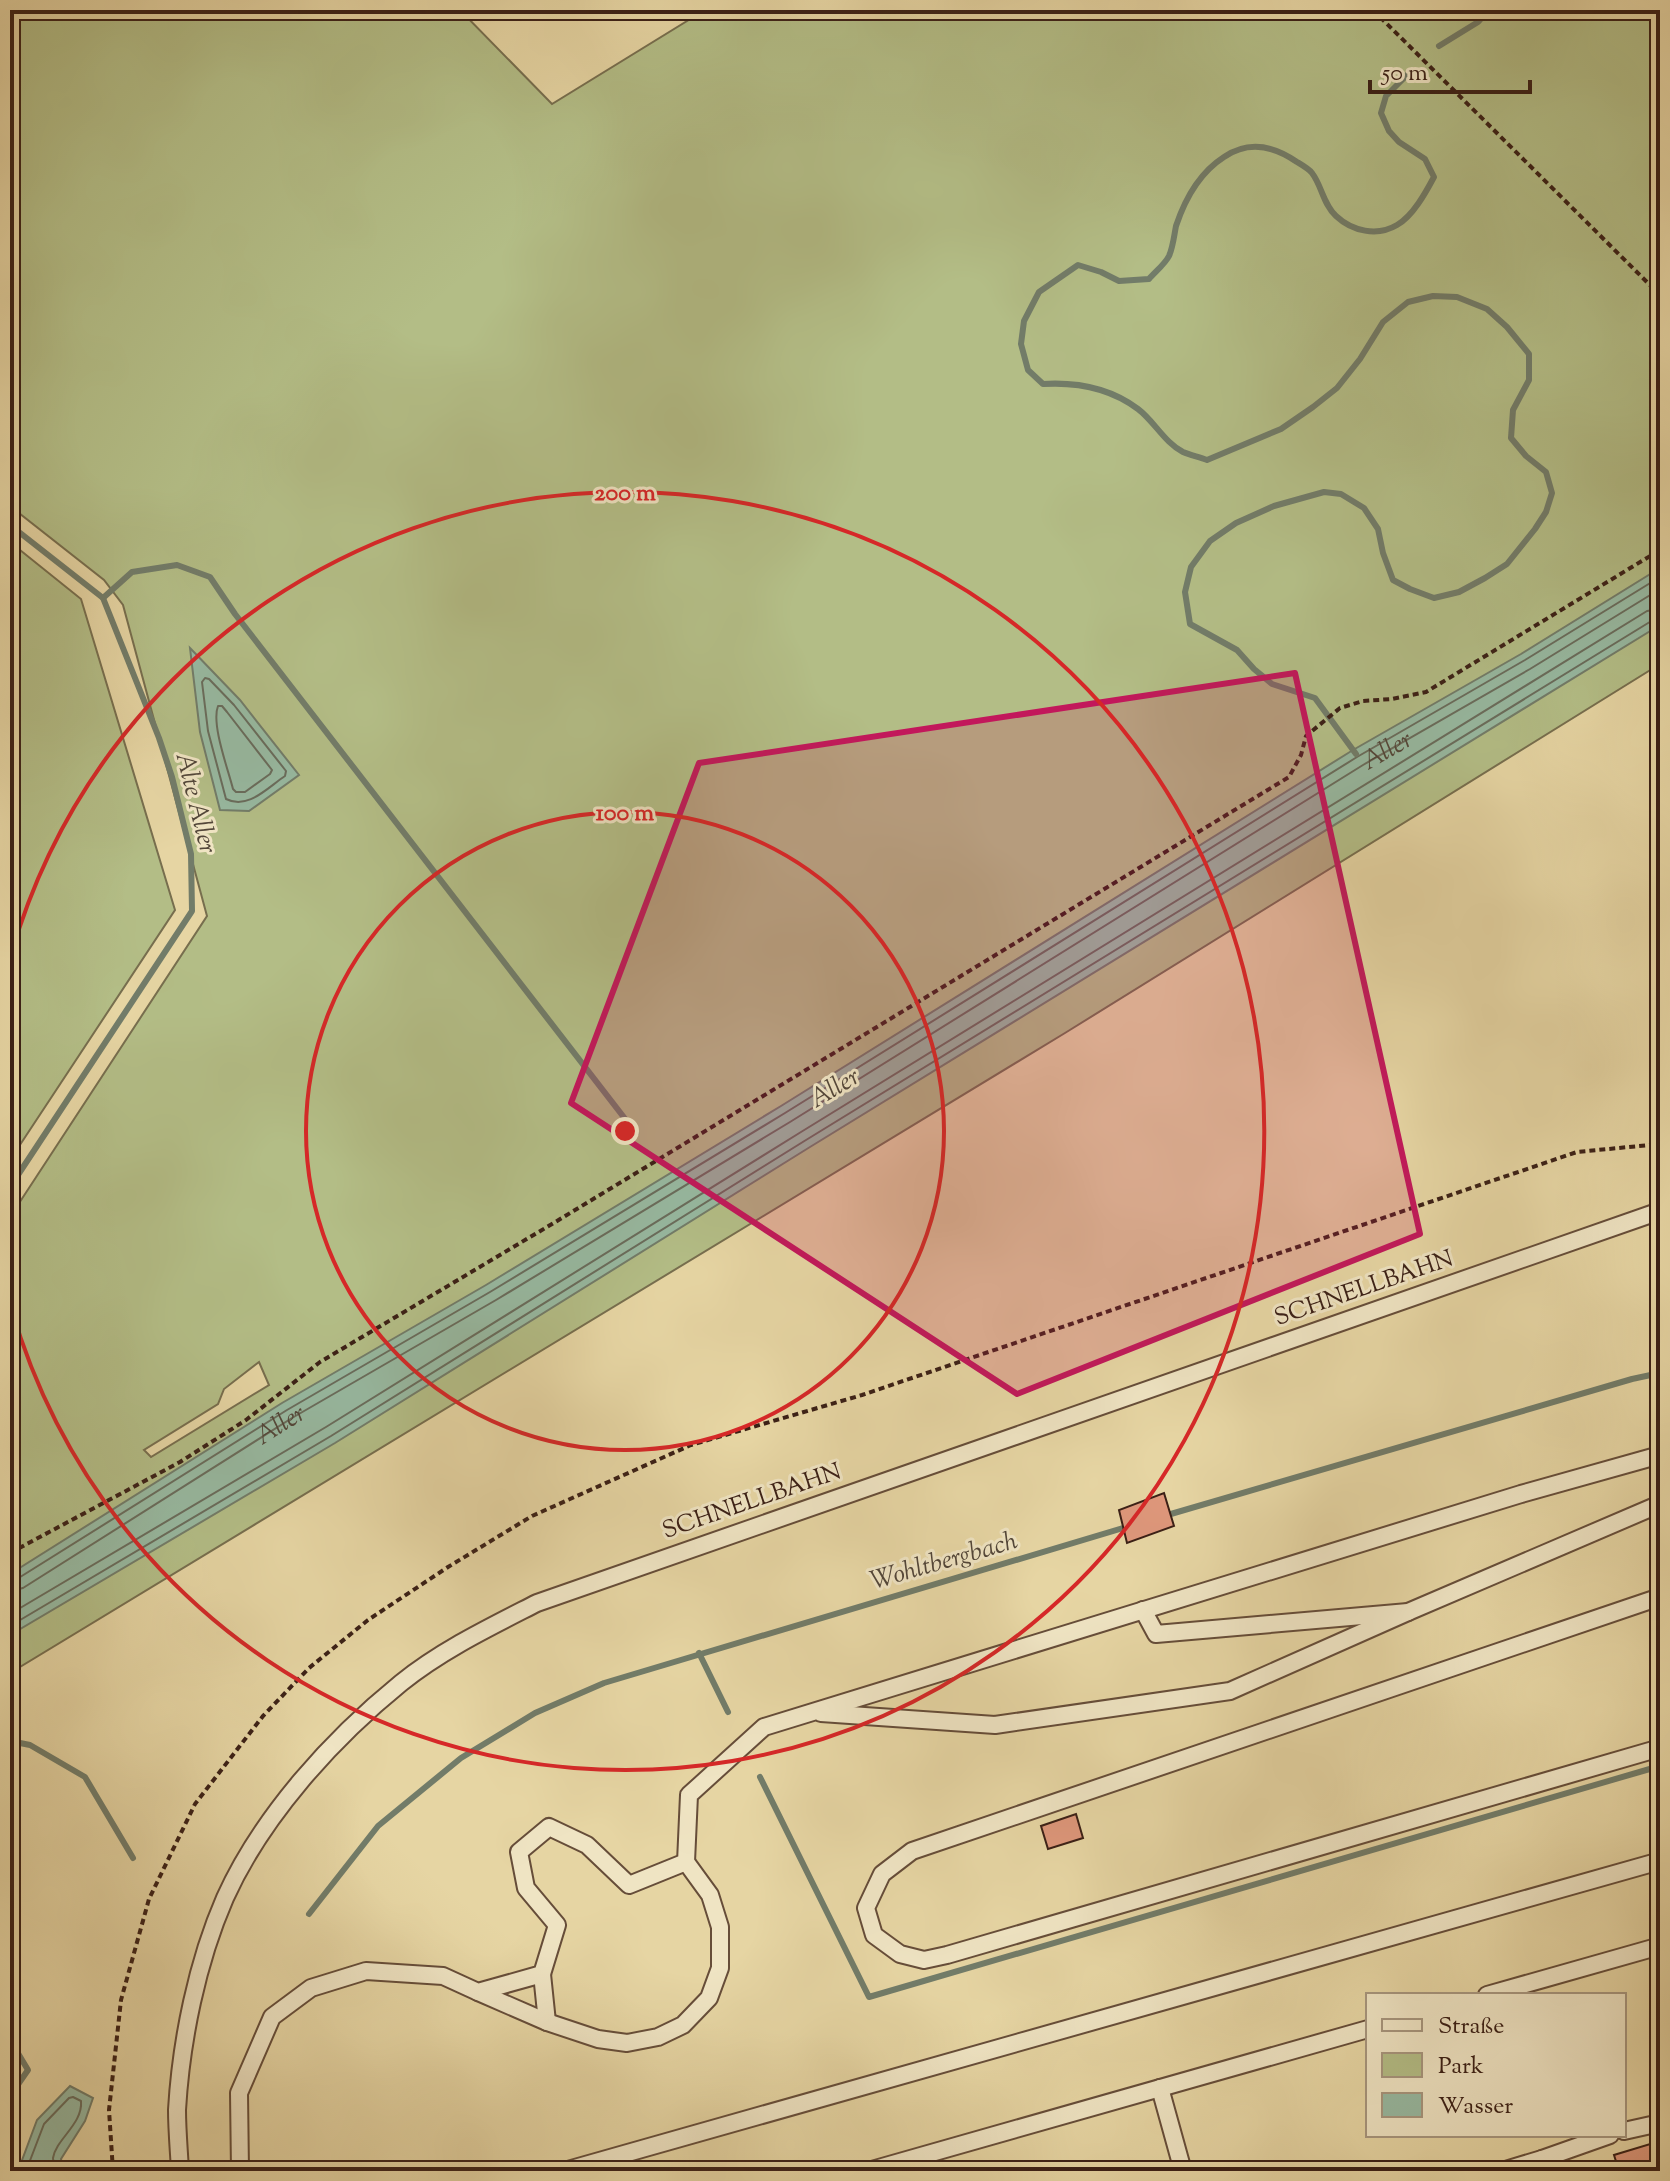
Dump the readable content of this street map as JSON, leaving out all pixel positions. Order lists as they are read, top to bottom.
{
  "streets": {
    "street": ["SCHNELLBAHN"]
  },
  "water": ["Aller", "Alte Aller", "Wohltbergbach"],
  "legend": ["Straße", "Park", "Wasser"],
  "scale_bar": "50 m",
  "rings": ["200 m", "100 m"]
}
